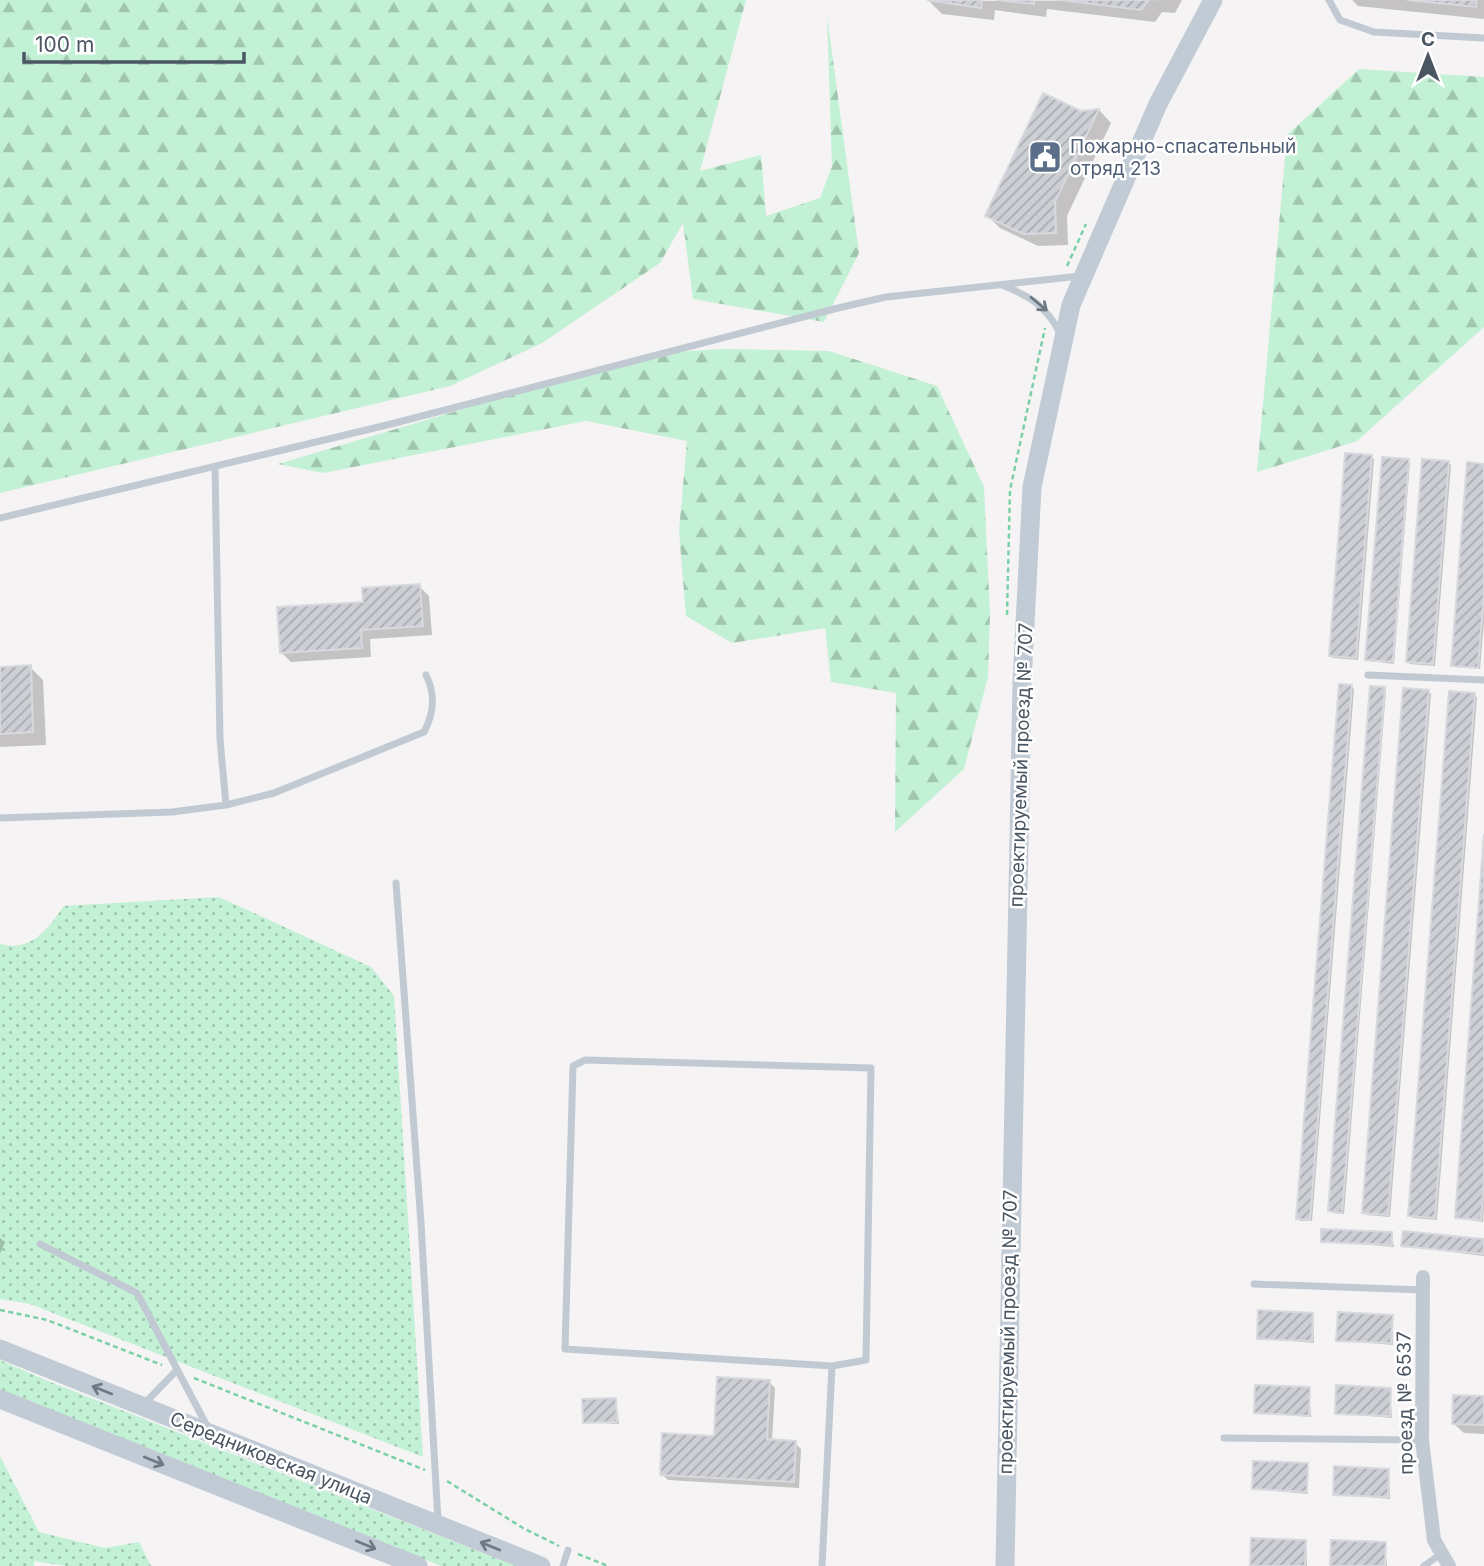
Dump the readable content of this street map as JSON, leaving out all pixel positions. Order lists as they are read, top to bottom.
{
  "streets": {
    "street": ["проектируемый проезд № 707", "проезд № 6537", "Середниковская улица"]
  },
  "places": {
    "public building": ["Пожарно-спасательный отряд 213"]
  },
  "scale_bar": "100 m",
  "north": "top"
}
